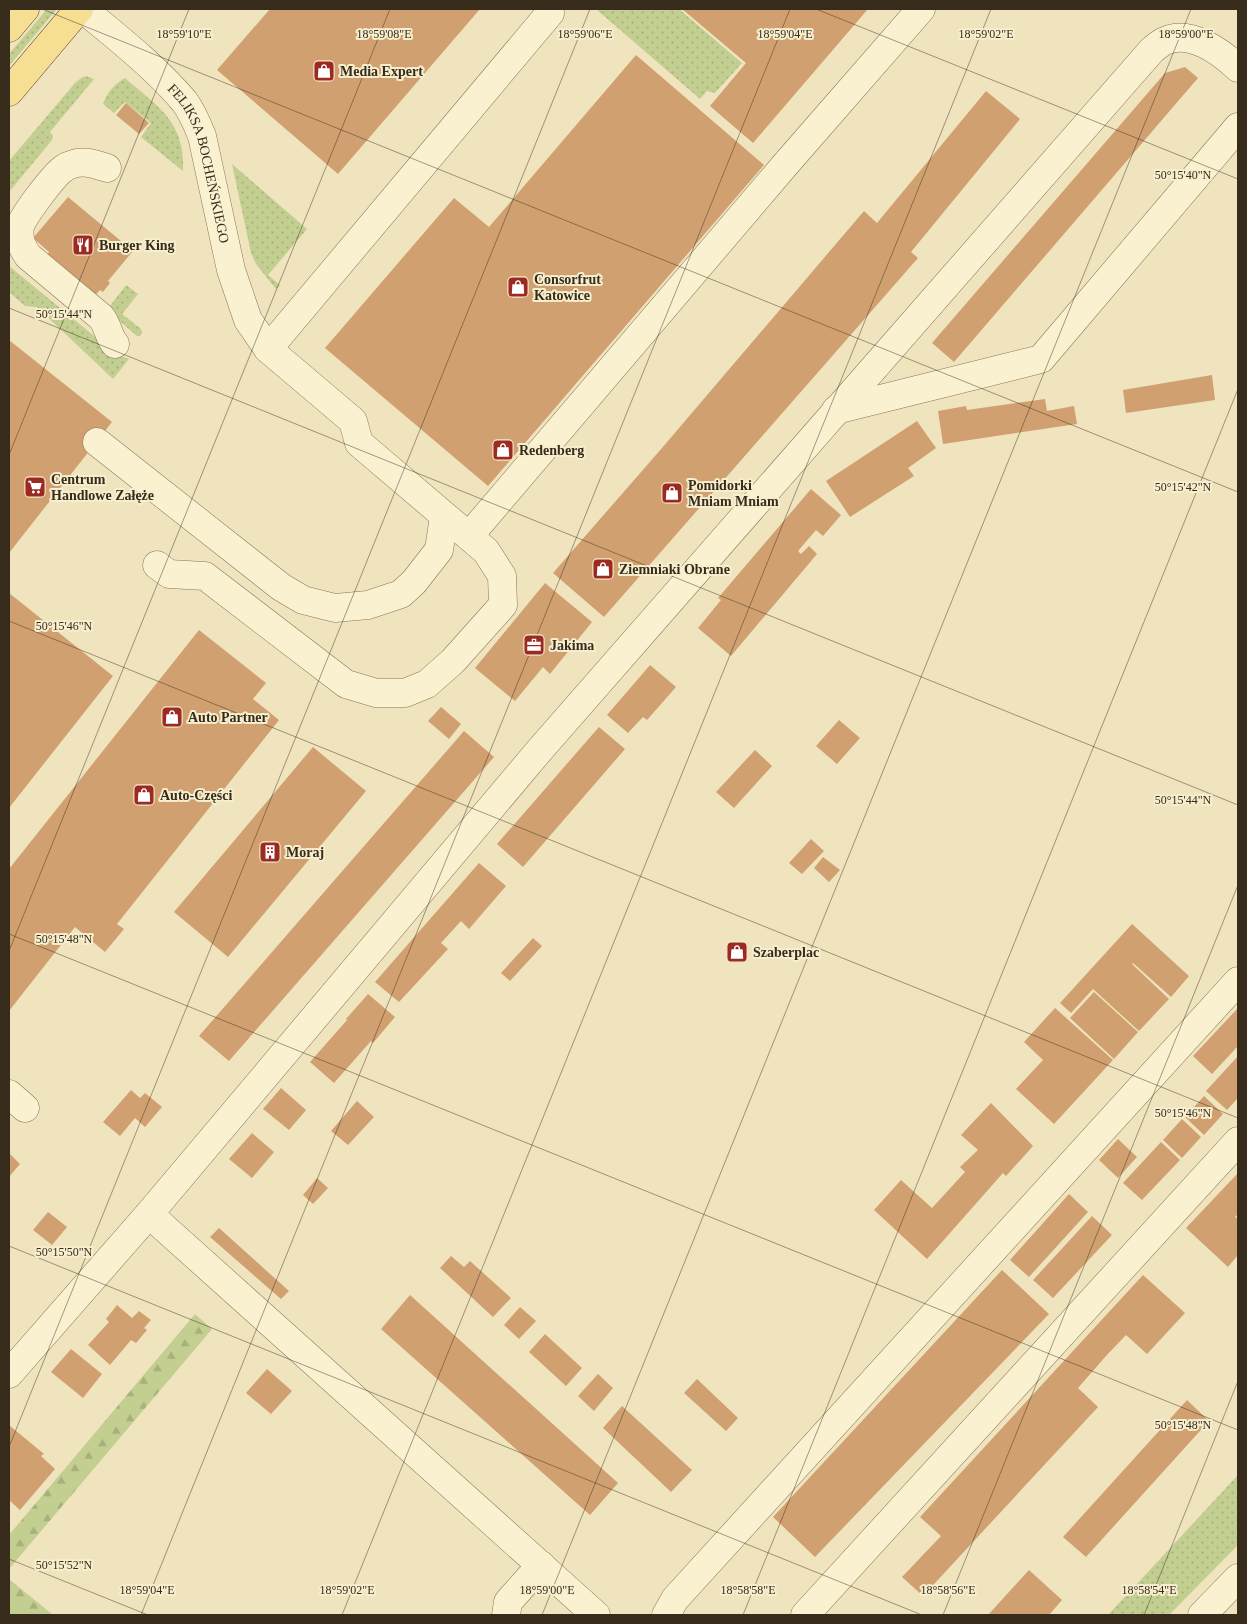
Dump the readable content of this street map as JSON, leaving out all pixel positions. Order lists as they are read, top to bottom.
{
  "streets": {
    "street": ["FELIKSA BOCHEŃSKIEGO"]
  },
  "places": {
    "shop": [
      "Media Expert",
      "Consorfrut Katowice",
      "Redenberg",
      "Pomidorki Mniam Mniam",
      "Ziemniaki Obrane",
      "Auto Partner",
      "Auto-Części",
      "Szaberplac"
    ],
    "restaurant": ["Burger King"],
    "supermarket": ["Centrum Handlowe Załęże"],
    "office": ["Jakima"],
    "building": ["Moraj"]
  },
  "coordinates": [
    "18°59'04\"E",
    "18°59'02\"E",
    "18°59'00\"E",
    "18°59'10\"E",
    "18°59'08\"E",
    "18°59'06\"E",
    "50°15'40\"N",
    "50°15'44\"N",
    "50°15'42\"N",
    "50°15'46\"N",
    "50°15'48\"N",
    "50°15'50\"N",
    "50°15'52\"N",
    "18°58'58\"E",
    "18°58'56\"E",
    "18°58'54\"E"
  ]
}
